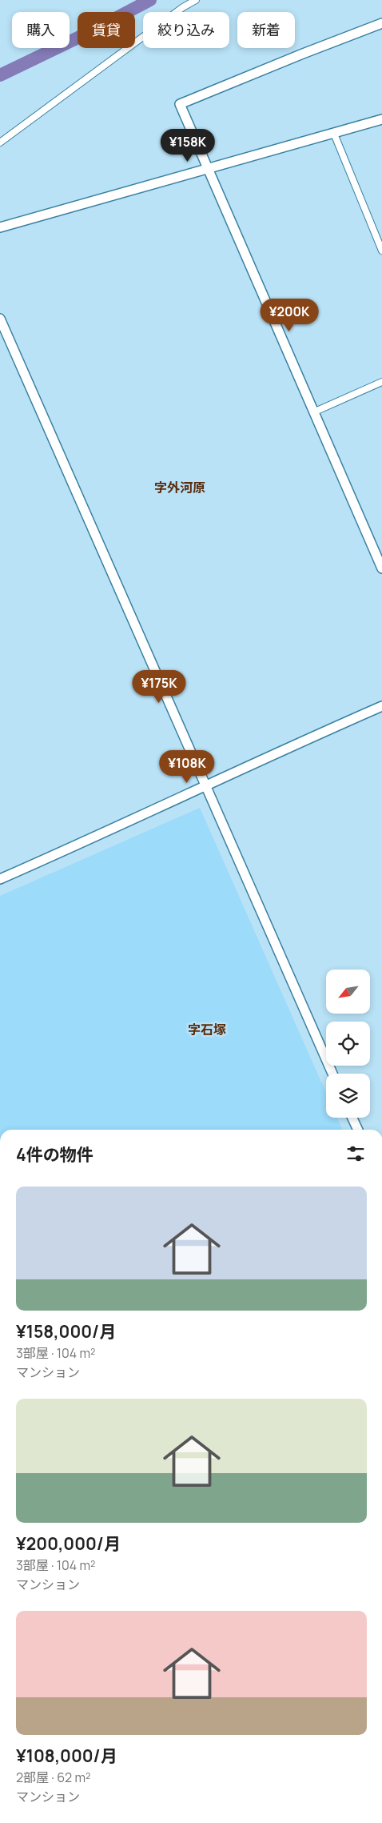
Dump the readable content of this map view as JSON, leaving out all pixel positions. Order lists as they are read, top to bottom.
{
  "districts": ["字外河原", "字石塚"],
  "north": "bottom left",
  "page": {
    "chip": [
      "購入",
      "賃貸",
      "絞り込み",
      "新着"
    ],
    "price": [
      "¥158K",
      "¥200K",
      "¥175K",
      "¥108K"
    ],
    "heading": "4件の物件",
    "list": [
      {
        "name": "¥158,000/月",
        "note": "3部屋 · 104 m² · マンション"
      },
      {
        "name": "¥200,000/月",
        "note": "3部屋 · 104 m² · マンション"
      },
      {
        "name": "¥108,000/月",
        "note": "2部屋 · 62 m² · マンション"
      }
    ]
  }
}
